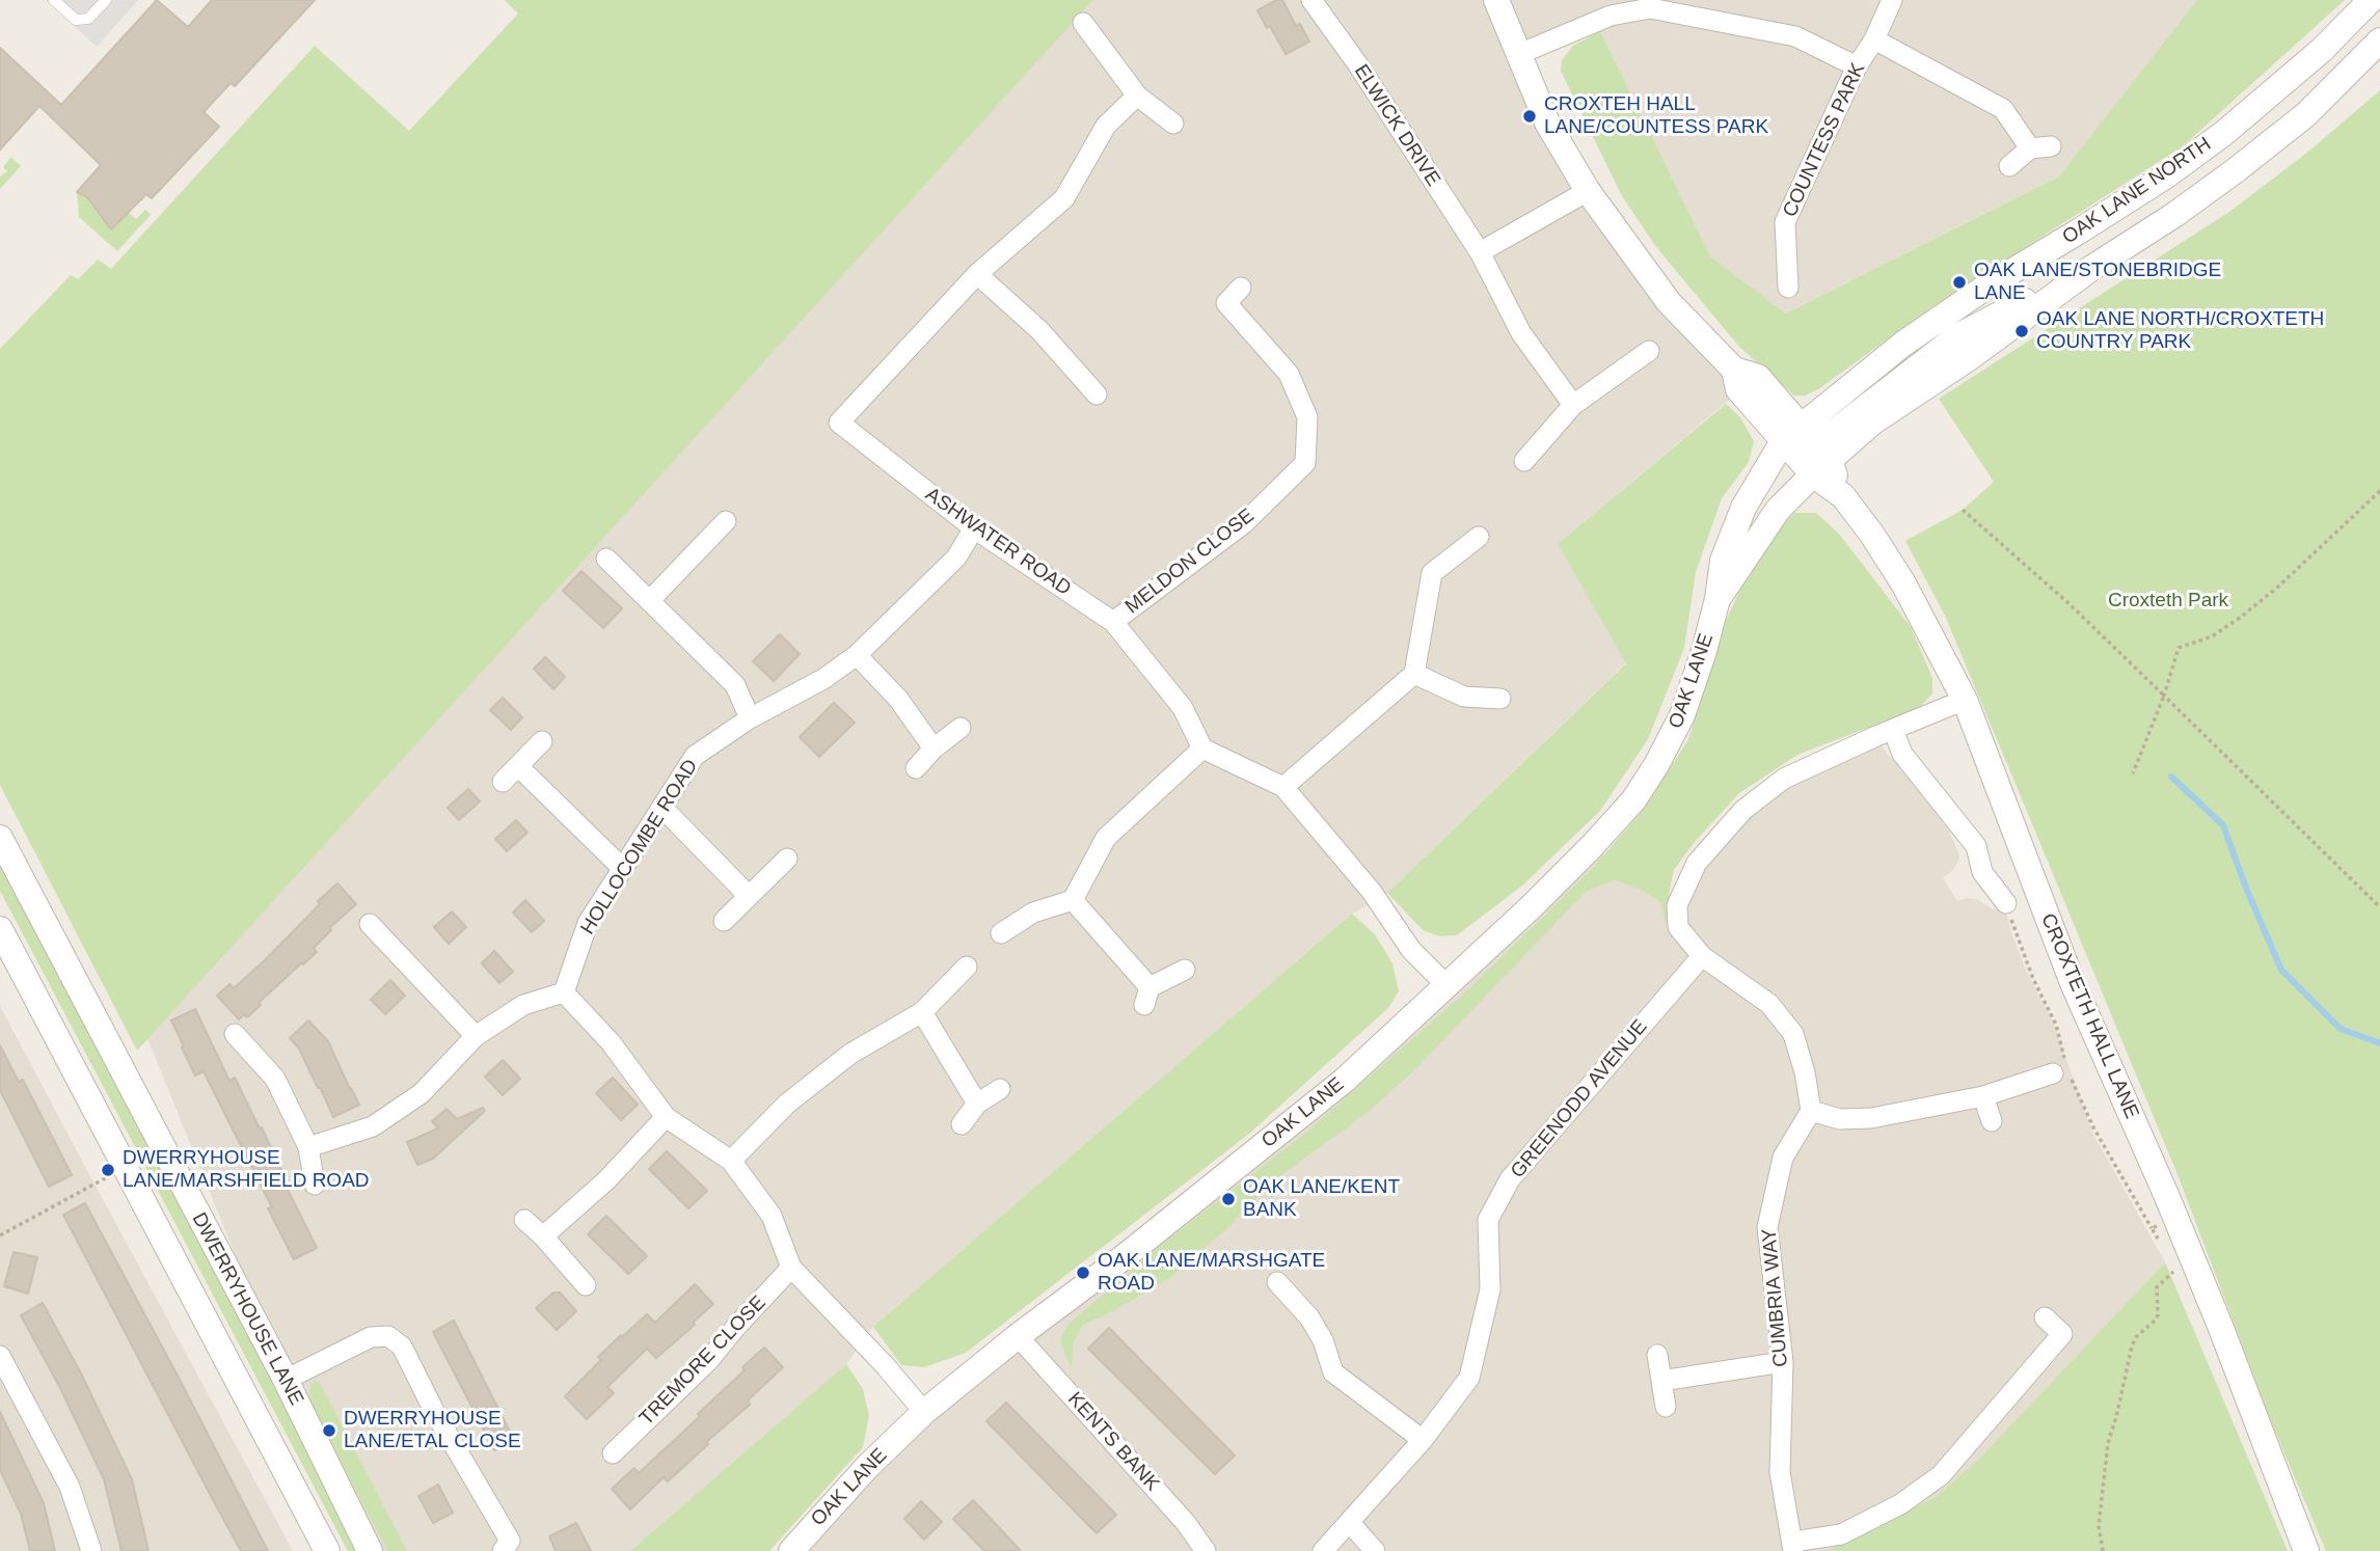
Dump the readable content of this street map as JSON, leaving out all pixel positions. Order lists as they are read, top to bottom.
{
  "streets": {
    "street": [
      "ELWICK DRIVE",
      "COUNTESS PARK",
      "OAK LANE NORTH",
      "ASHWATER ROAD",
      "MELDON CLOSE",
      "OAK LANE",
      "HOLLOCOMBE ROAD",
      "CROXTETH HALL LANE",
      "GREENODD AVENUE",
      "CUMBRIA WAY",
      "DWERRYHOUSE LANE",
      "TREMORE CLOSE",
      "KENTS BANK"
    ]
  },
  "crossings": [
    ["OAK LANE NORTH", "OAK LANE"],
    ["OAK LANE NORTH", "CROXTETH HALL LANE"],
    ["ASHWATER ROAD", "MELDON CLOSE"],
    ["ASHWATER ROAD", "HOLLOCOMBE ROAD"],
    ["OAK LANE", "CROXTETH HALL LANE"],
    ["OAK LANE", "KENTS BANK"]
  ],
  "parks": ["Croxteth Park"],
  "places": [
    "CROXTEH HALL LANE/COUNTESS PARK",
    "OAK LANE/STONEBRIDGE LANE",
    "OAK LANE NORTH/CROXTETH COUNTRY PARK",
    "DWERRYHOUSE LANE/MARSHFIELD ROAD",
    "OAK LANE/KENT BANK",
    "OAK LANE/MARSHGATE ROAD",
    "DWERRYHOUSE LANE/ETAL CLOSE"
  ]
}
